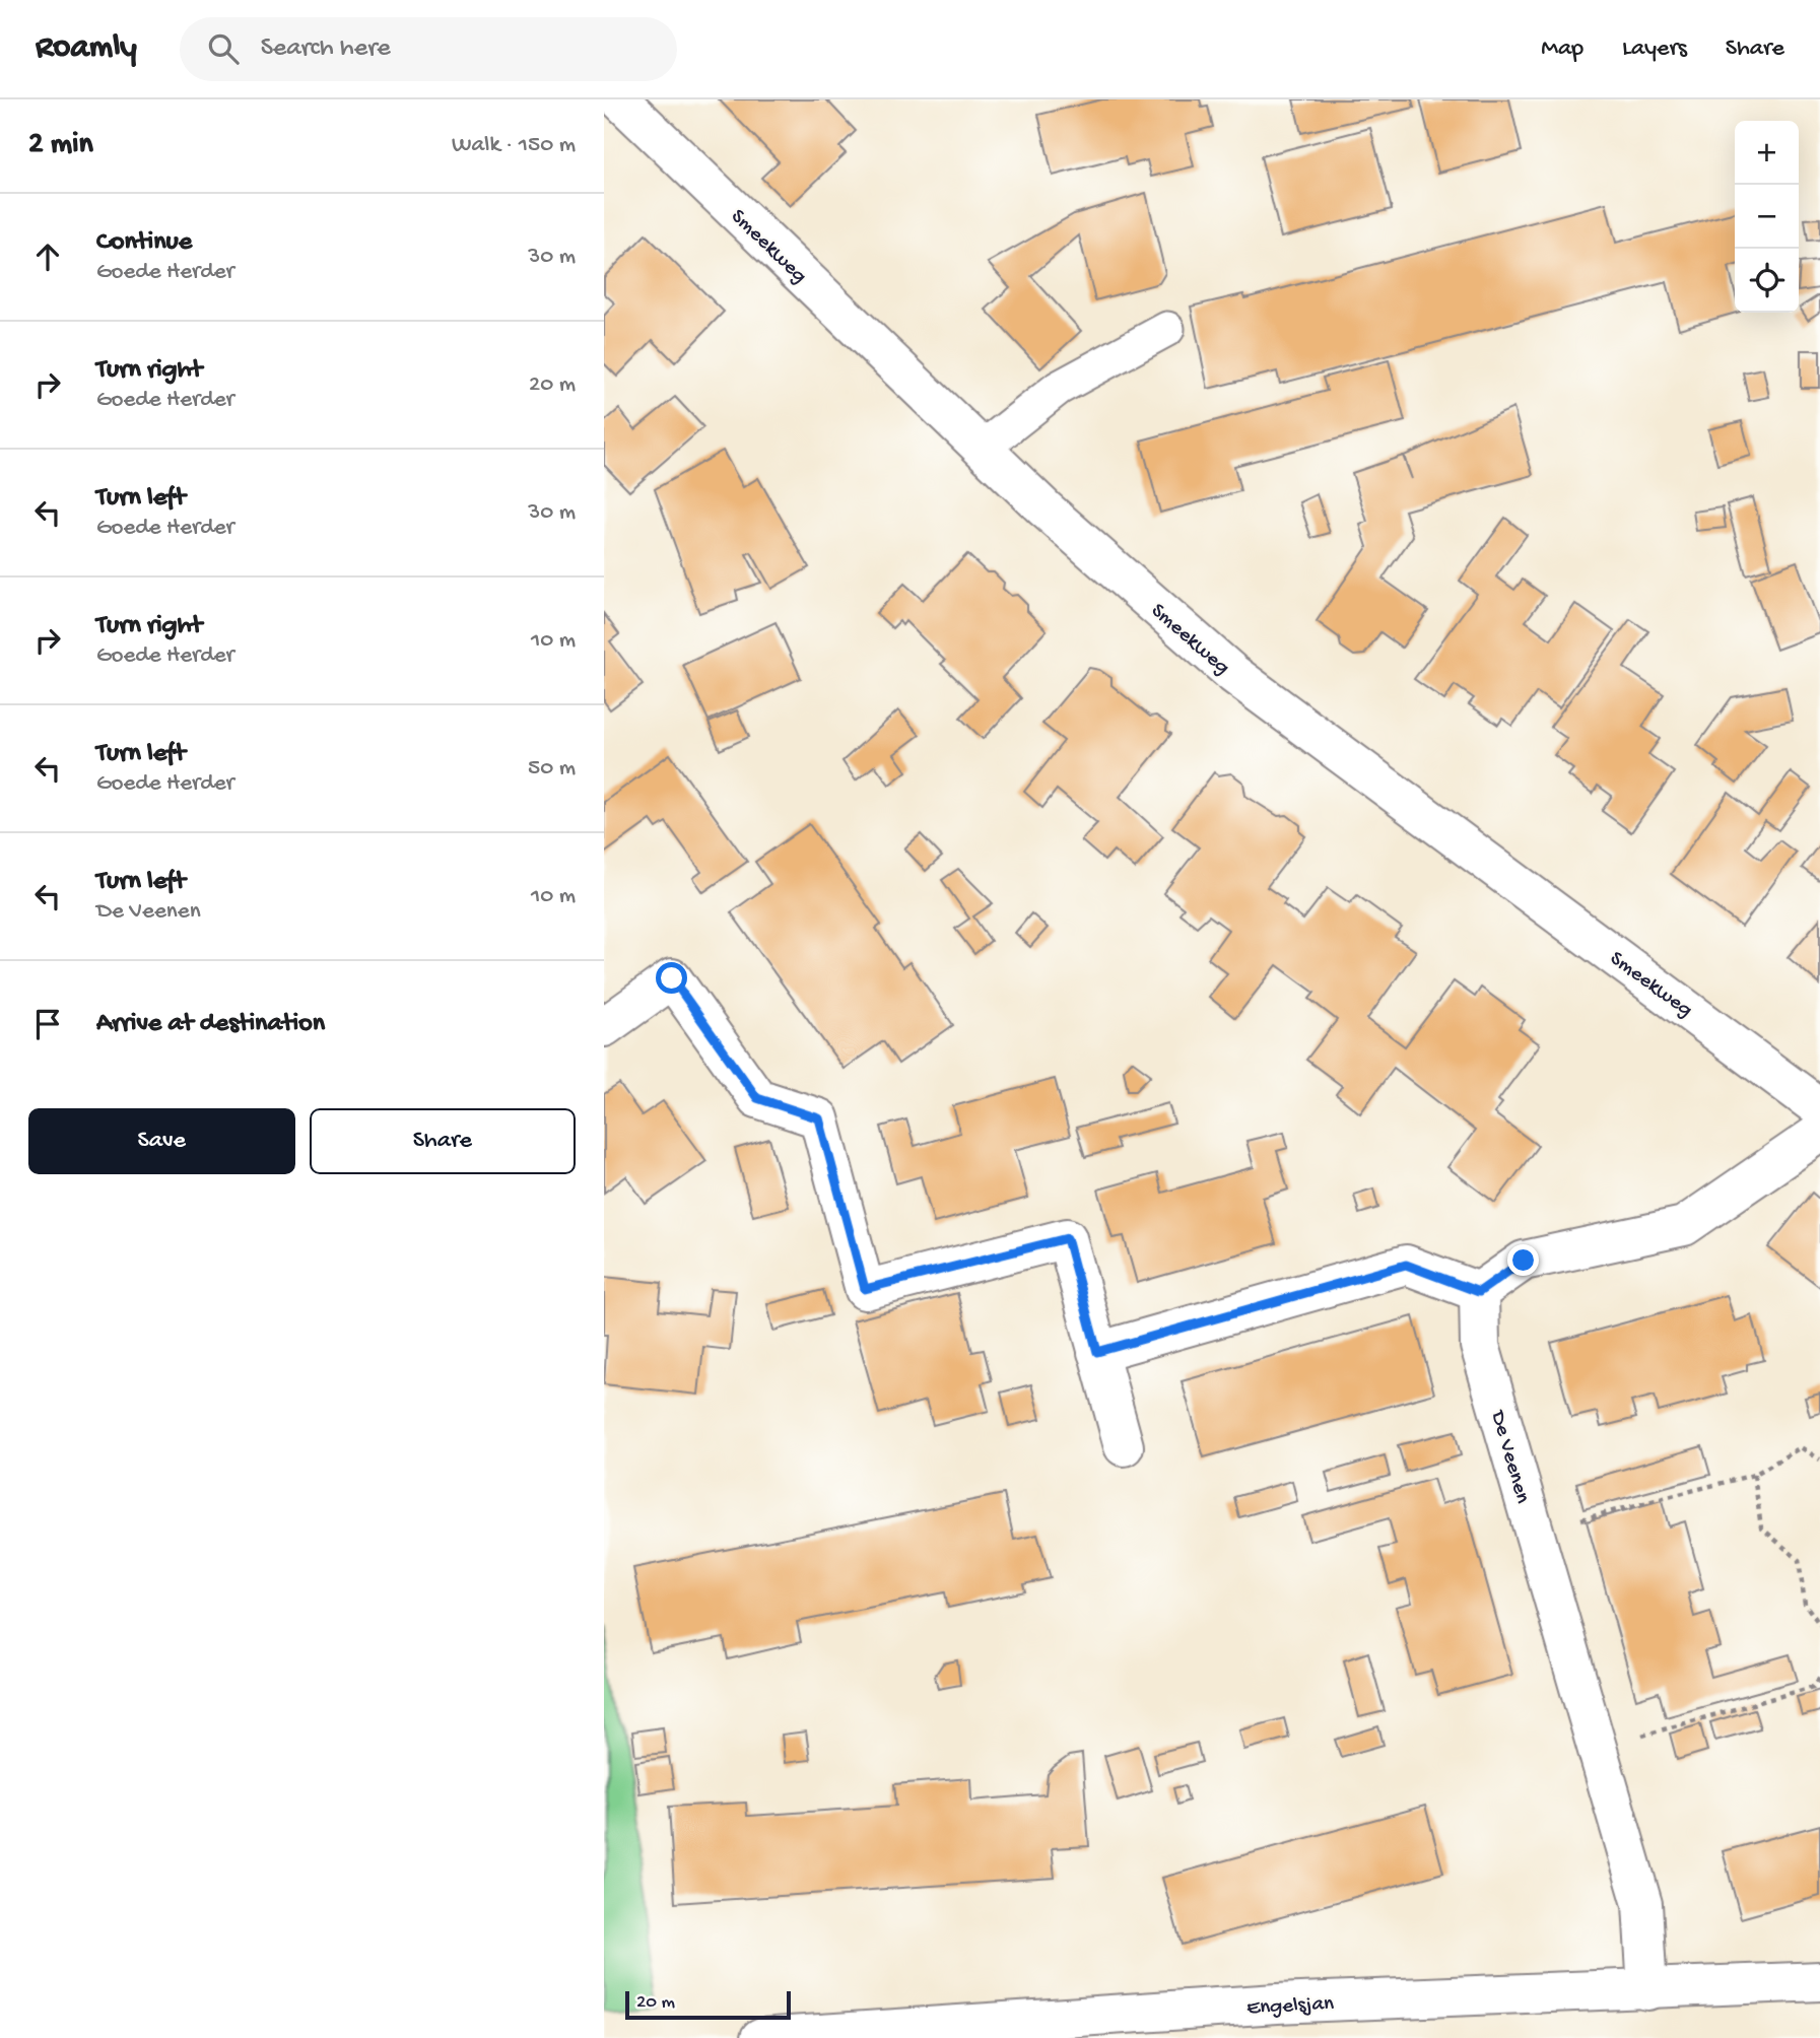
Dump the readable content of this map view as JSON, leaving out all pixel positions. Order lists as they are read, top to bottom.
{
  "streets": {
    "street": ["Smeekweg", "De Veenen", "Engelsjan"]
  },
  "crossings": [
    ["De Veenen", "Engelsjan"]
  ],
  "scale_bar": "20 m",
  "page": {
    "header": "Roamly",
    "search": "Search here",
    "nav": ["Map", "Layers", "Share"],
    "heading": ["2 min", "Walk · 150 m"],
    "map_buttons": ["+", "−"],
    "list": [
      ["Continue", "Goede Herder", "30 m"],
      ["Turn right", "Goede Herder", "20 m"],
      ["Turn left", "Goede Herder", "30 m"],
      ["Turn right", "Goede Herder", "10 m"],
      ["Turn left", "Goede Herder", "50 m"],
      ["Turn left", "De Veenen", "10 m"],
      "Arrive at destination"
    ],
    "buttons": ["Save", "Share"],
    "scale": "20 m"
  }
}
